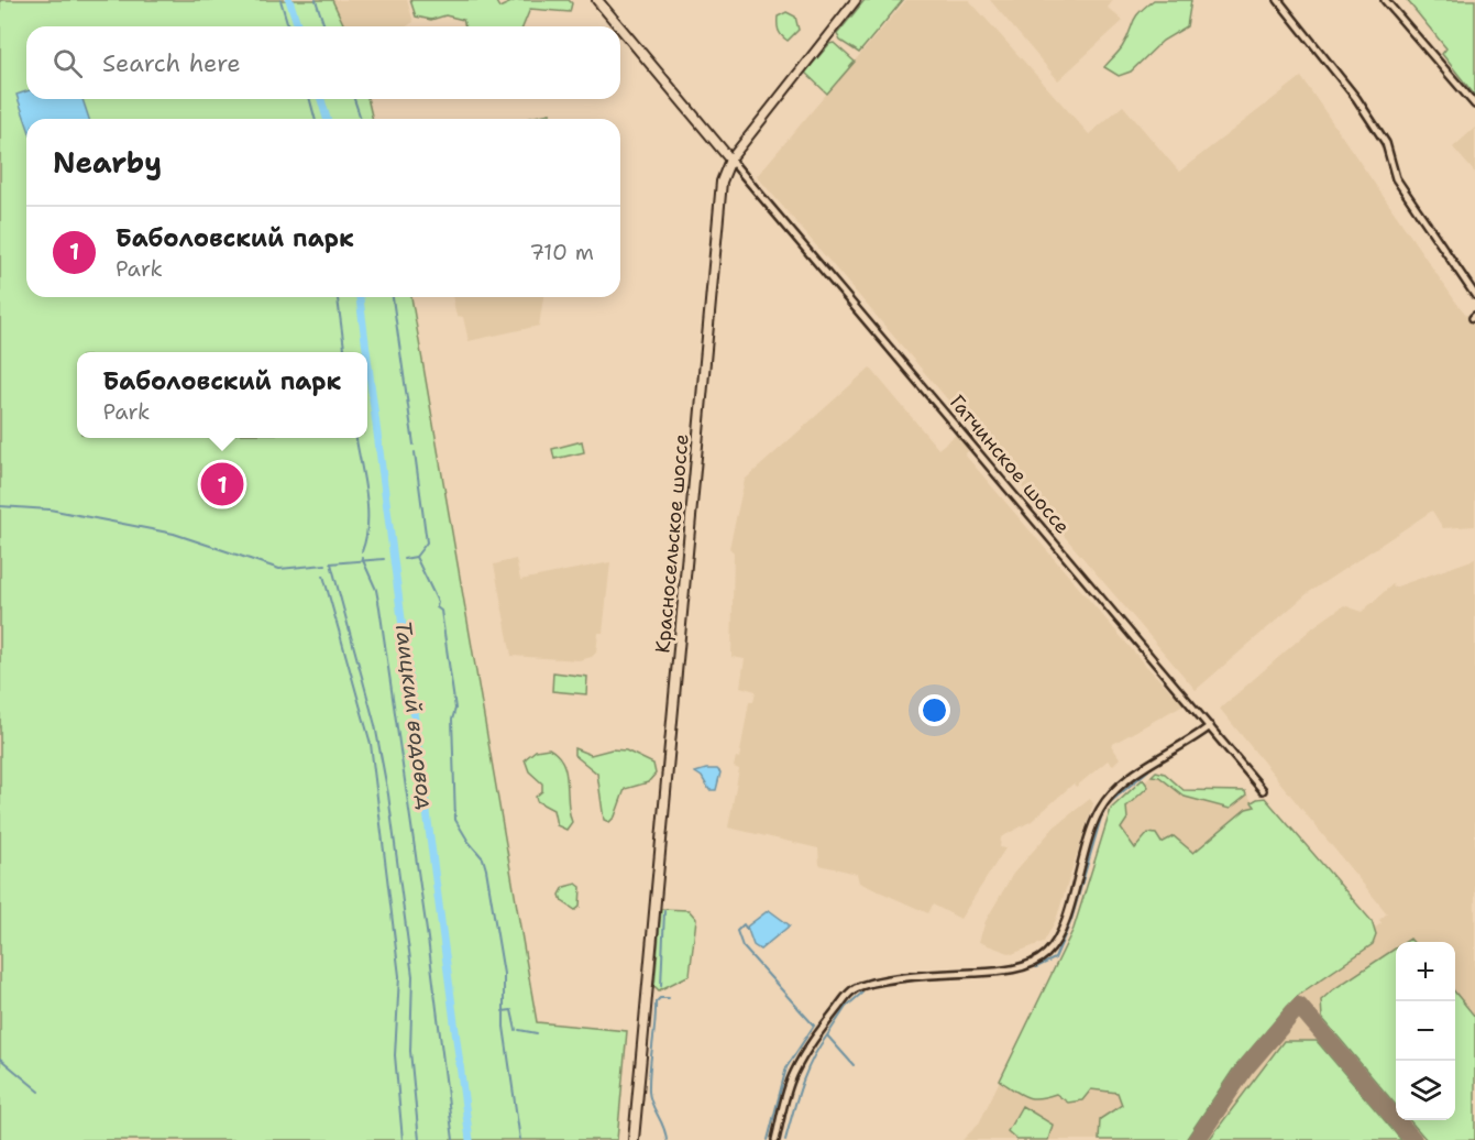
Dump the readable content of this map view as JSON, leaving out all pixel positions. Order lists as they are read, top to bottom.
{
  "streets": {
    "main road": ["Красносельское шоссе"],
    "street": ["Гатчинское шоссе"]
  },
  "crossings": [
    ["Гатчинское шоссе", "Красносельское шоссе"]
  ],
  "water": ["Таицкий водовод"],
  "page": {
    "search": "Search here",
    "heading": "Nearby",
    "list": [
      {
        "mark": "1",
        "name": "Баболовский парк",
        "note": "Park",
        "value": "710 m"
      }
    ],
    "popup": ["Баболовский парк", "Park"],
    "pins": "1",
    "map_buttons": ["+", "−"]
  }
}
